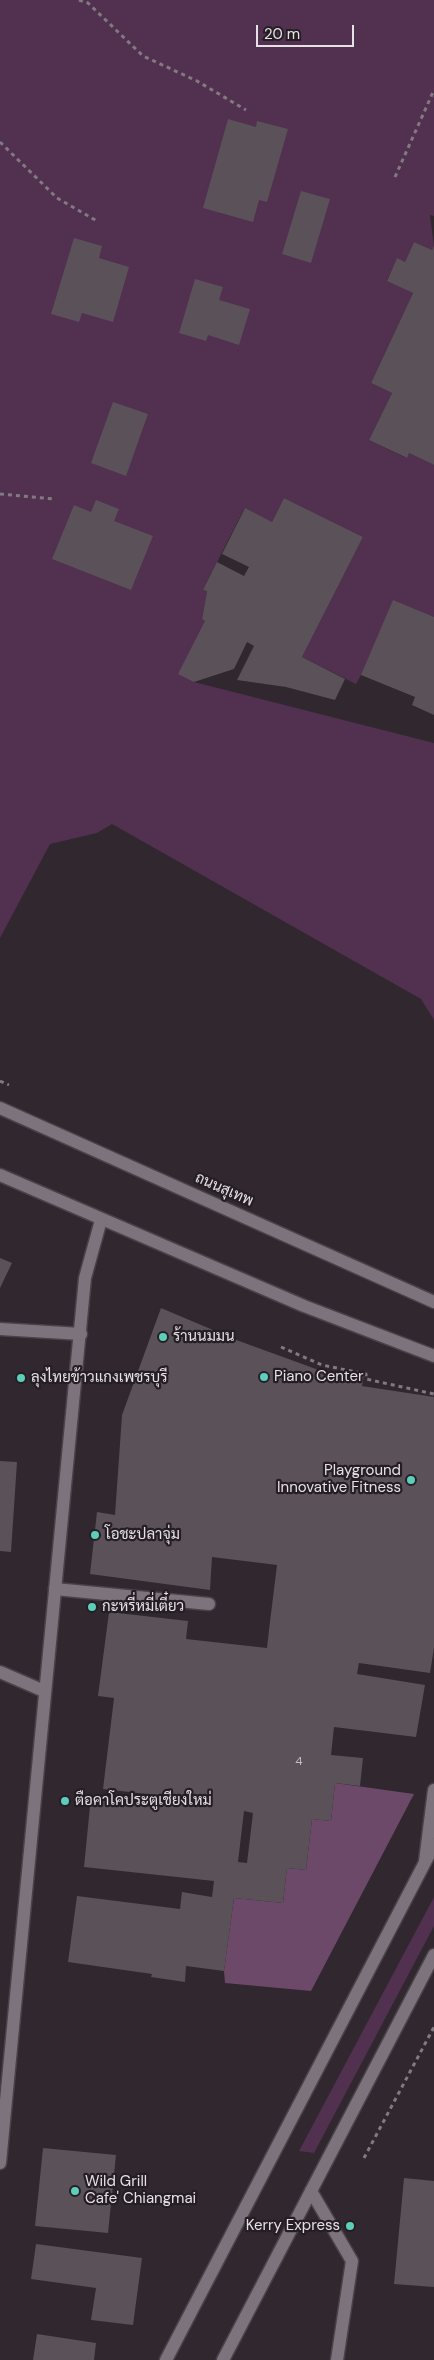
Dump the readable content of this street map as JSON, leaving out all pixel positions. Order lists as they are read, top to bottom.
{
  "streets": {
    "street": ["ถนนสุเทพ"]
  },
  "places": [
    "ร้านนมมน",
    "Piano Center",
    "ลุงไทยข้าวแกงเพชรบุรี",
    "Playground Innovative Fitness",
    "โอชะปลาจุ่ม",
    "กะหรี่หมี่เตี๋ยว",
    "ตือคาโคประตูเชียงใหม่",
    "Wild Grill Cafe' Chiangmai",
    "Kerry Express"
  ],
  "house_numbers": ["4"],
  "scale_bar": "20 m"
}
